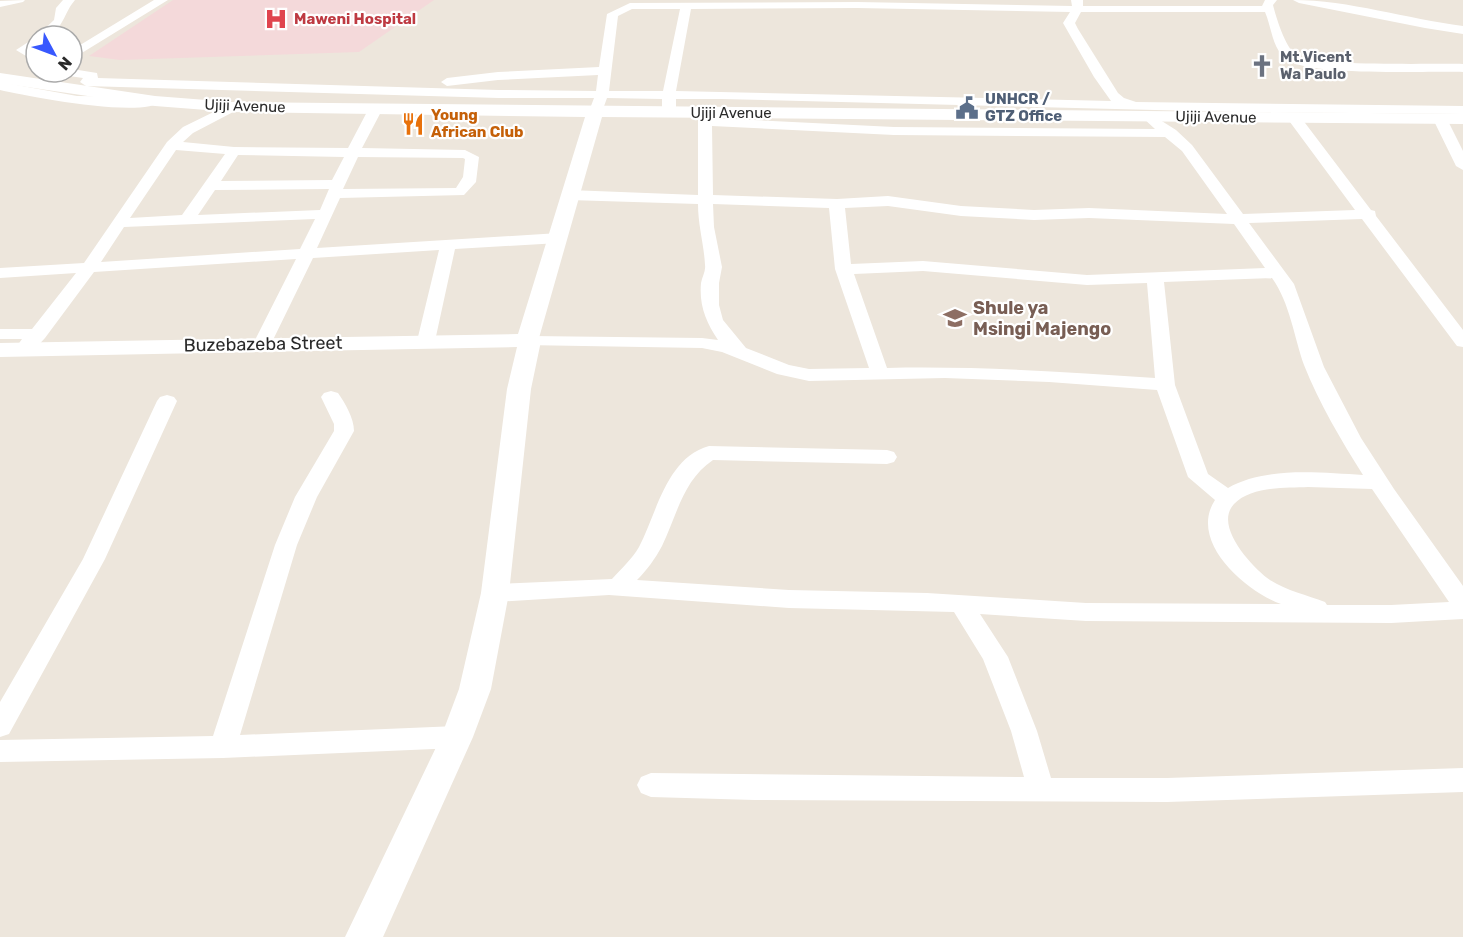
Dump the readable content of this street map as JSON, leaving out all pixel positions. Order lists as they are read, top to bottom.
{
  "streets": {
    "street": ["Ujiji Avenue", "Buzebazeba Street"]
  },
  "places": {
    "hospital": ["Maweni Hospital"],
    "church": ["Mt.Vicent Wa Paulo"],
    "public building": ["UNHCR / GTZ Office"],
    "restaurant": ["Young African Club"],
    "school or university": ["Shule ya Msingi Majengo"]
  },
  "north": "bottom right"
}
